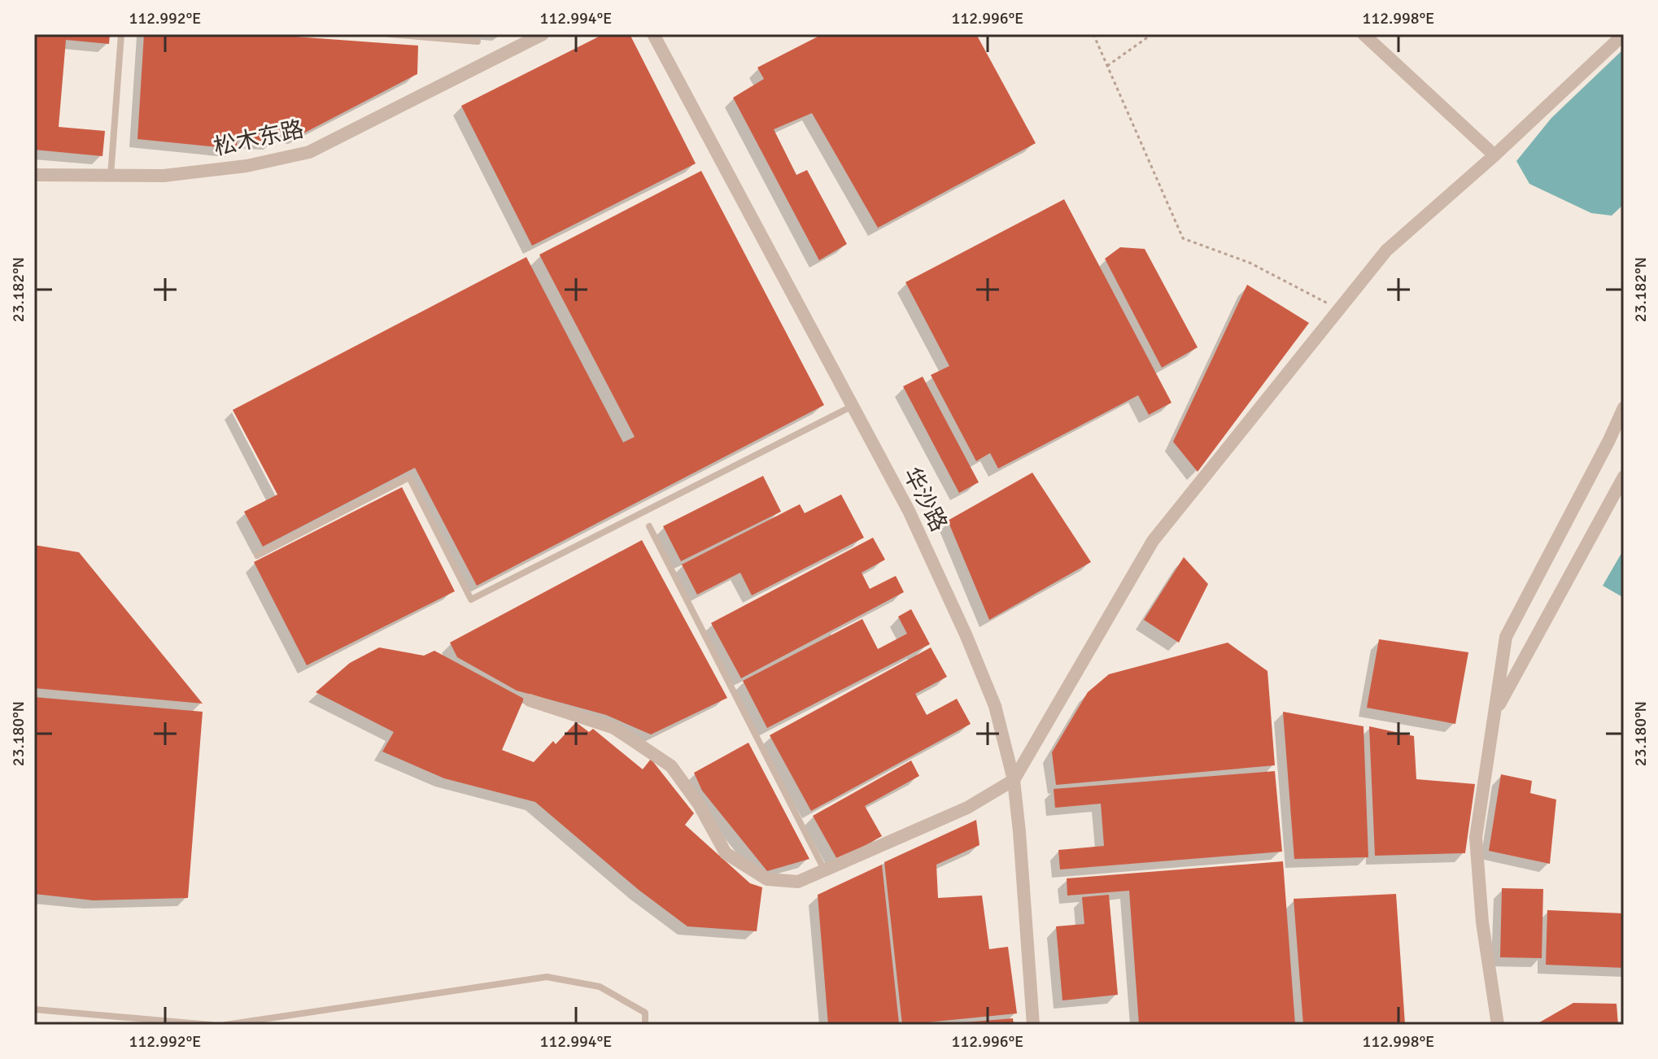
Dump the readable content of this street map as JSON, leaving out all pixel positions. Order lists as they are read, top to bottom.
{
  "streets": {
    "street": ["松木东路", "华沙路"]
  },
  "coordinates": [
    "112.992°E",
    "112.994°E",
    "112.996°E",
    "112.998°E",
    "23.182°N",
    "23.180°N"
  ]
}
